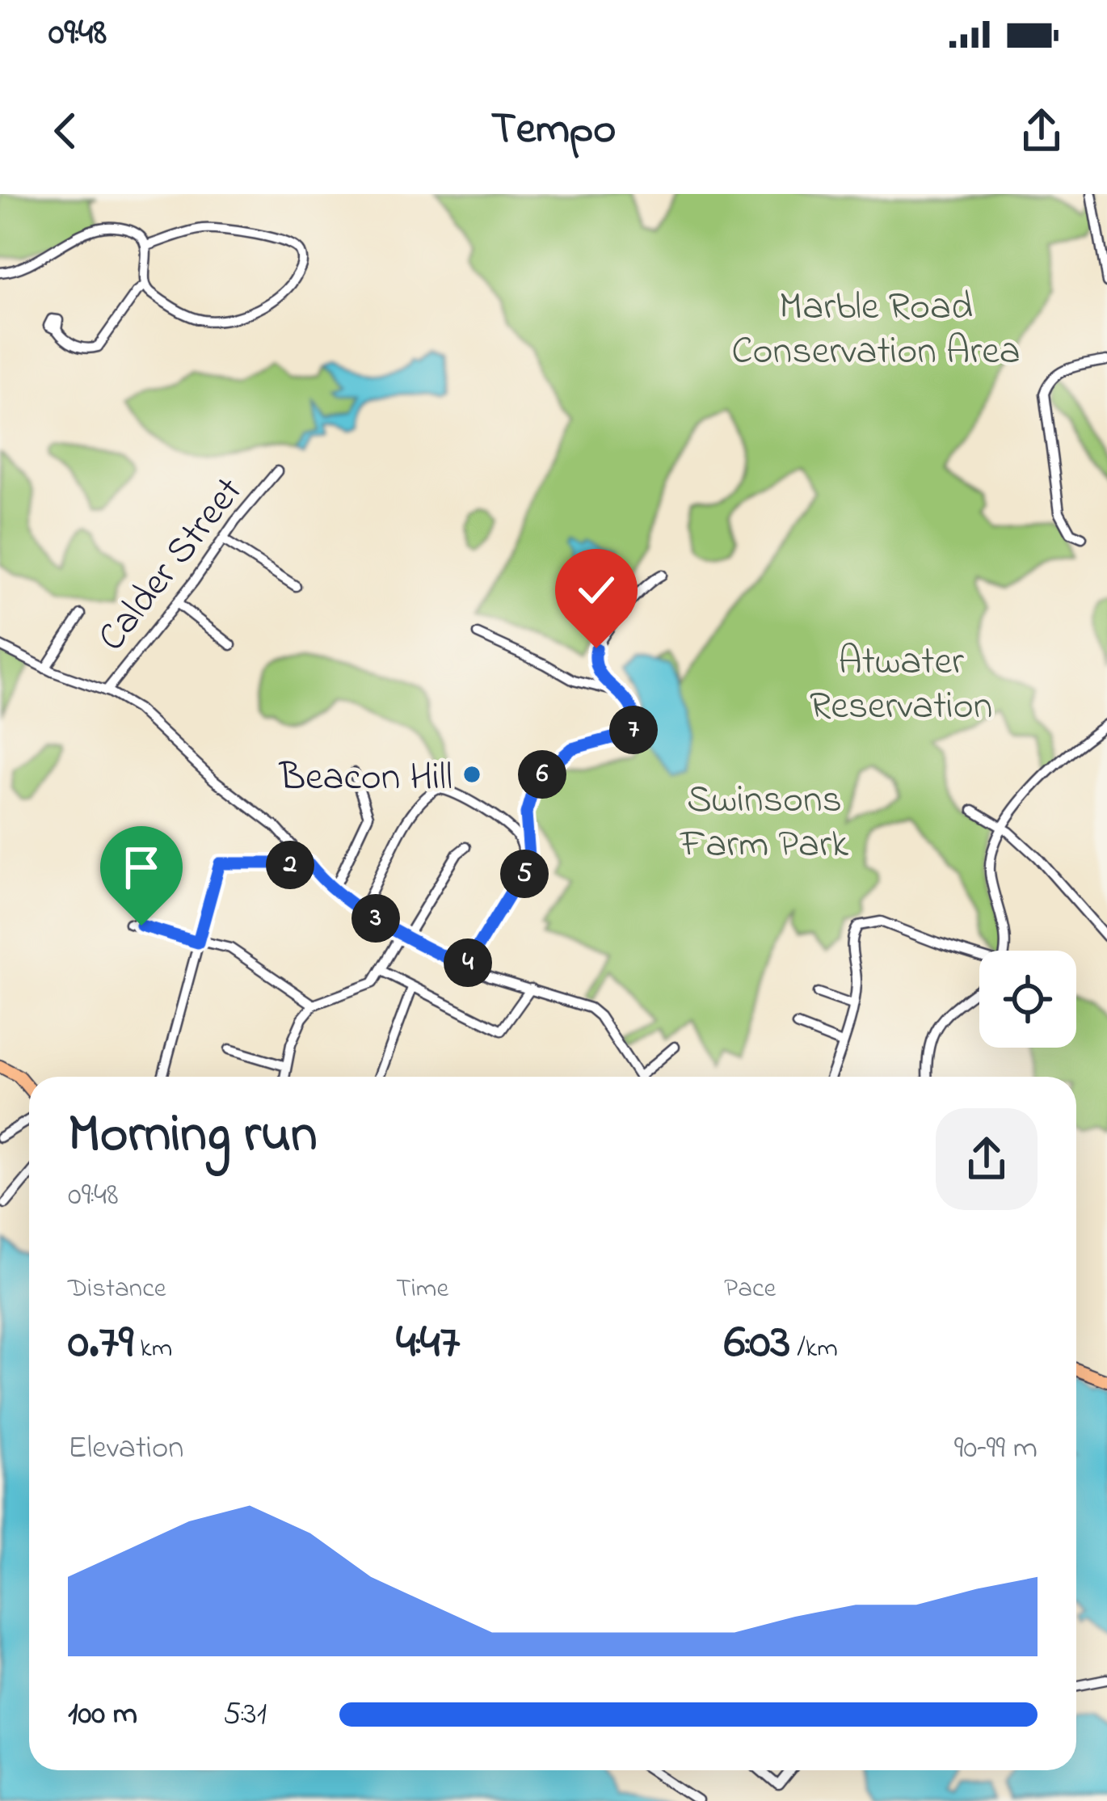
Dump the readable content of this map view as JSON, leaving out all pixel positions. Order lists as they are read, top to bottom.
{
  "streets": {
    "street": ["Calder Street"]
  },
  "parks": ["Marble Road Conservation Area", "Atwater Reservation", "Swinsons Farm Park"],
  "places": ["Beacon Hill"],
  "page": {
    "status": "09:48",
    "header": "Tempo",
    "pins": [
      "7",
      "6",
      "2",
      "5",
      "3",
      "4"
    ],
    "heading": ["Morning run", "09:48"],
    "stats": [
      ["Distance", "0.79 km"],
      ["Time", "4:47"],
      ["Pace", "6:03 /km"]
    ],
    "chart": ["Elevation", "90–99 m"],
    "list": [
      {
        "name": "100 m",
        "note": "5:31"
      }
    ]
  }
}
